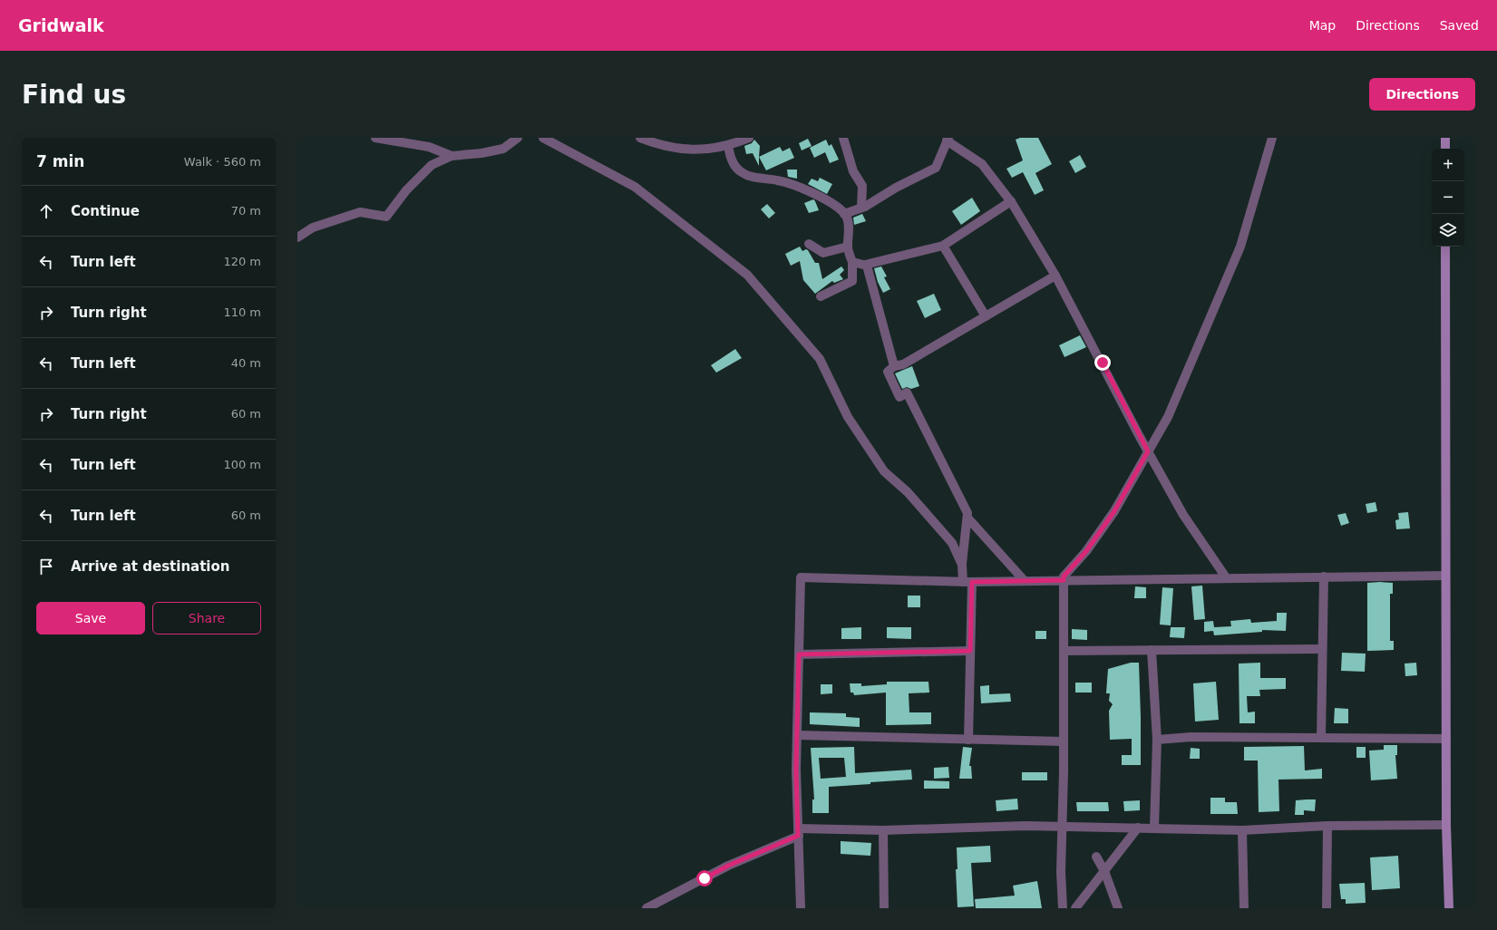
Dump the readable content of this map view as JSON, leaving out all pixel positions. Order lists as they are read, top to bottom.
{
  "page": {
    "header": "Gridwalk",
    "nav": ["Map", "Directions", "Saved"],
    "buttons": [
      "Directions",
      ["Save", "Share"]
    ],
    "title": "Find us",
    "heading": ["7 min", "Walk · 560 m"],
    "map_buttons": ["+", "−"],
    "list": [
      ["Continue", "70 m"],
      ["Turn left", "120 m"],
      ["Turn right", "110 m"],
      ["Turn left", "40 m"],
      ["Turn right", "60 m"],
      ["Turn left", "100 m"],
      ["Turn left", "60 m"],
      "Arrive at destination"
    ]
  }
}
